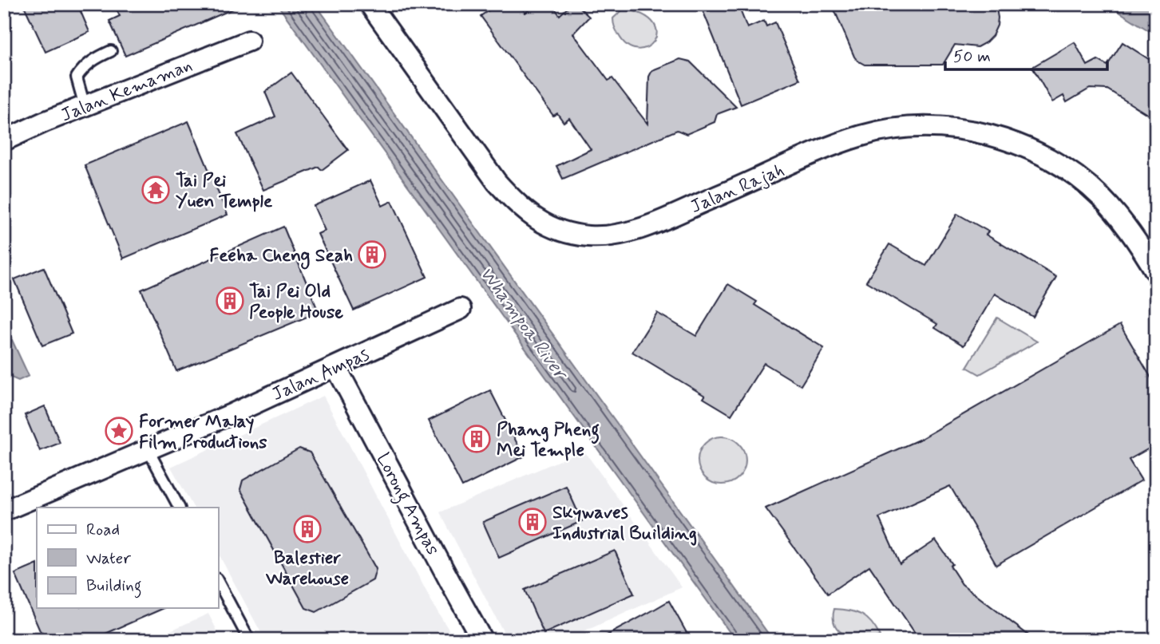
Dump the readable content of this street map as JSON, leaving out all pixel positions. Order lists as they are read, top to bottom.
{
  "streets": {
    "street": [
      "Jalan Kemaman",
      "Jalan Rajah",
      "Jalan Ampas",
      "Lorong Ampas"
    ]
  },
  "crossings": [
    ["Jalan Ampas", "Lorong Ampas"]
  ],
  "water": ["Whampoa River"],
  "places": {
    "temple": ["Tai Pei Yuen Temple"],
    "building": [
      "Feeha Cheng Seah",
      "Tai Pei Old People House",
      "Phang Pheng Mei Temple",
      "Skywaves Industrial Building",
      "Balestier Warehouse"
    ],
    "place": ["Former Malay Film Productions"]
  },
  "legend": ["Road", "Water", "Building"],
  "scale_bar": "50 m"
}
